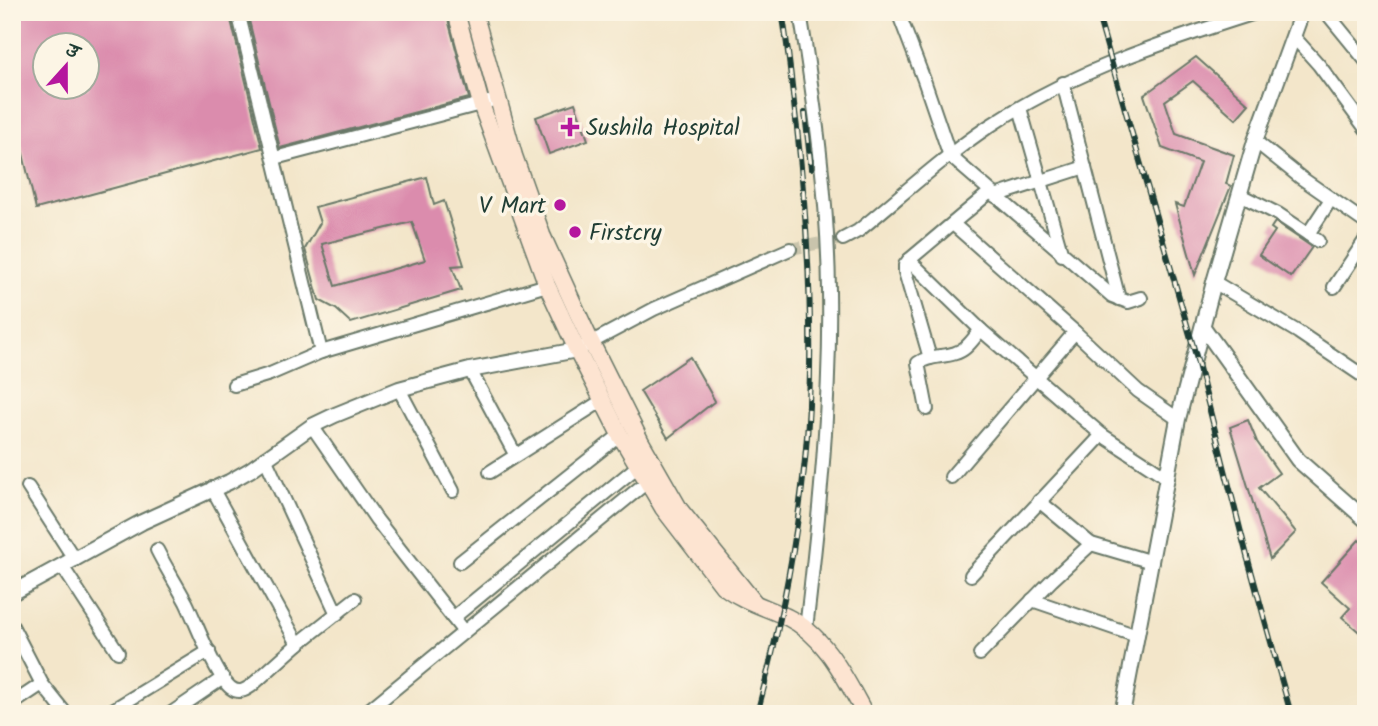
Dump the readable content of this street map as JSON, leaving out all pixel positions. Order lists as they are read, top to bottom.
{
  "places": {
    "health": ["Sushila Hospital"],
    "other": ["V Mart", "Firstcry"]
  },
  "north": "top"
}
